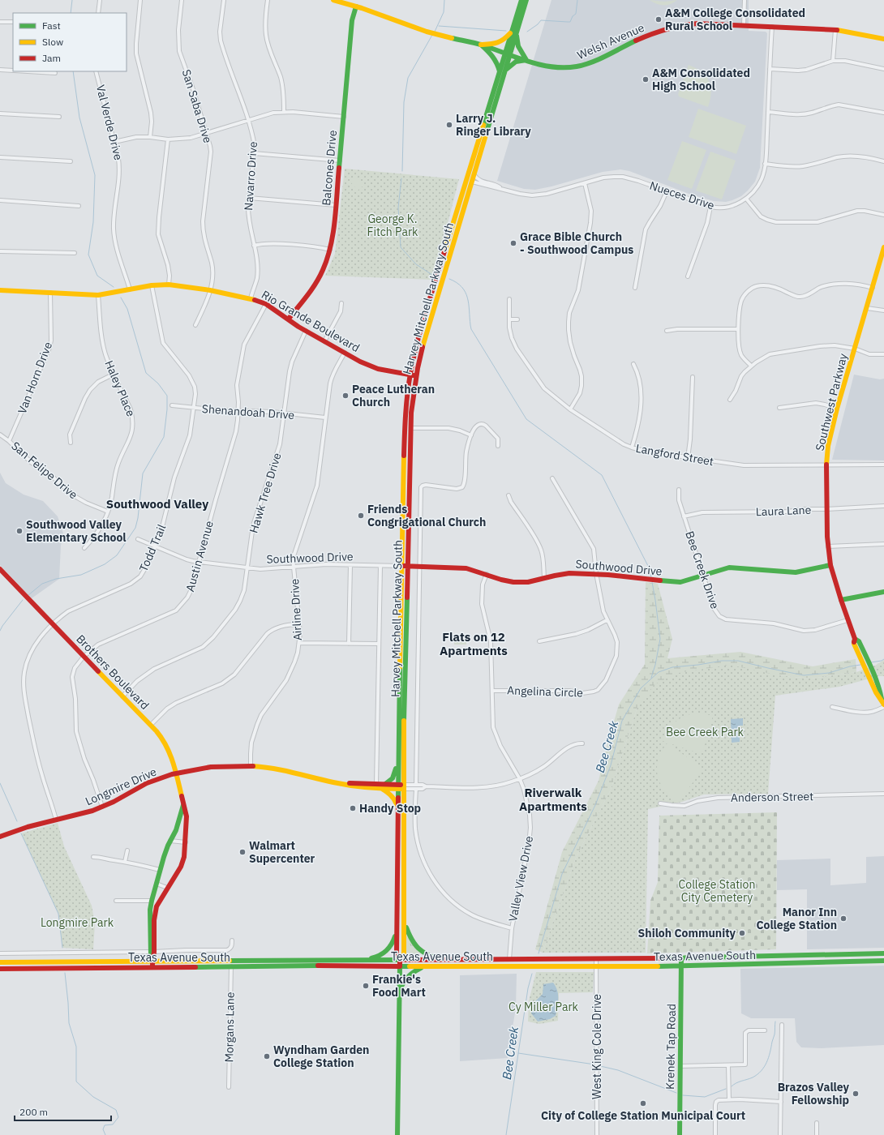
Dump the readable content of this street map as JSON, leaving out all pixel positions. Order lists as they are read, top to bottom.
{
  "streets": {
    "main road": [
      "Welsh Avenue",
      "Balcones Drive",
      "Harvey Mitchell Parkway South",
      "Rio Grande Boulevard",
      "Southwest Parkway",
      "Southwood Drive",
      "Brothers Boulevard",
      "Longmire Drive",
      "Texas Avenue South",
      "Krenek Tap Road"
    ],
    "street": [
      "San Saba Drive",
      "Val Verde Drive",
      "Navarro Drive",
      "Nueces Drive",
      "Van Horn Drive",
      "Haley Place",
      "Shenandoah Drive",
      "Langford Street",
      "San Felipe Drive",
      "Hawk Tree Drive",
      "Laura Lane",
      "Todd Trail",
      "Austin Avenue",
      "Bee Creek Drive",
      "Airline Drive",
      "Angelina Circle",
      "Anderson Street",
      "Valley View Drive",
      "Morgans Lane",
      "West King Cole Drive"
    ]
  },
  "crossings": [
    ["Welsh Avenue", "Balcones Drive"],
    ["Welsh Avenue", "Nueces Drive"],
    ["Welsh Avenue", "Harvey Mitchell Parkway South"],
    ["San Saba Drive", "Rio Grande Boulevard"],
    ["Val Verde Drive", "Rio Grande Boulevard"],
    ["Balcones Drive", "Rio Grande Boulevard"],
    ["Navarro Drive", "Rio Grande Boulevard"],
    ["Nueces Drive", "Harvey Mitchell Parkway South"],
    ["Harvey Mitchell Parkway South", "Rio Grande Boulevard"],
    ["Harvey Mitchell Parkway South", "Southwood Drive"],
    ["Harvey Mitchell Parkway South", "Longmire Drive"],
    ["Harvey Mitchell Parkway South", "Texas Avenue South"],
    ["Rio Grande Boulevard", "Van Horn Drive"],
    ["Rio Grande Boulevard", "Haley Place"],
    ["Rio Grande Boulevard", "Hawk Tree Drive"],
    ["Rio Grande Boulevard", "Todd Trail"],
    ["Rio Grande Boulevard", "Austin Avenue"],
    ["Rio Grande Boulevard", "Airline Drive"],
    ["Van Horn Drive", "San Felipe Drive"],
    ["Haley Place", "San Felipe Drive"],
    ["Southwest Parkway", "Langford Street"],
    ["Southwest Parkway", "Laura Lane"],
    ["Southwest Parkway", "Southwood Drive"],
    ["Southwest Parkway", "Bee Creek Drive"],
    ["Shenandoah Drive", "Hawk Tree Drive"],
    ["Shenandoah Drive", "Todd Trail"],
    ["Shenandoah Drive", "Austin Avenue"],
    ["Shenandoah Drive", "Airline Drive"],
    ["Hawk Tree Drive", "Southwood Drive"],
    ["Hawk Tree Drive", "Brothers Boulevard"],
    ["Laura Lane", "Bee Creek Drive"],
    ["Todd Trail", "Southwood Drive"],
    ["Todd Trail", "Brothers Boulevard"],
    ["Todd Trail", "Longmire Drive"],
    ["Austin Avenue", "Southwood Drive"],
    ["Austin Avenue", "Brothers Boulevard"],
    ["Austin Avenue", "Longmire Drive"],
    ["Southwood Drive", "Bee Creek Drive"],
    ["Southwood Drive", "Airline Drive"],
    ["Southwood Drive", "Angelina Circle"],
    ["Southwood Drive", "Valley View Drive"],
    ["Airline Drive", "Longmire Drive"],
    ["Brothers Boulevard", "Longmire Drive"],
    ["Brothers Boulevard", "Texas Avenue South"],
    ["Angelina Circle", "Valley View Drive"],
    ["Longmire Drive", "Valley View Drive"],
    ["Valley View Drive", "Texas Avenue South"],
    ["Texas Avenue South", "Morgans Lane"],
    ["Texas Avenue South", "West King Cole Drive"],
    ["Texas Avenue South", "Krenek Tap Road"]
  ],
  "districts": ["Southwood Valley", "Flats on 12 Apartments", "Riverwalk Apartments"],
  "water": ["Bee Creek"],
  "parks": [
    "George K. Fitch Park",
    "Bee Creek Park",
    "College Station City Cemetery",
    "Longmire Park",
    "Cy Miller Park"
  ],
  "places": [
    "A&M College Consolidated Rural School",
    "A&M Consolidated High School",
    "Larry J. Ringer Library",
    "Grace Bible Church - Southwood Campus",
    "Peace Lutheran Church",
    "Friends Congrigational Church",
    "Southwood Valley Elementary School",
    "Handy Stop",
    "Walmart Supercenter",
    "Manor Inn College Station",
    "Shiloh Community",
    "Frankie's Food Mart",
    "Wyndham Garden College Station",
    "Brazos Valley Fellowship",
    "City of College Station Municipal Court"
  ],
  "legend": ["Fast", "Slow", "Jam"],
  "scale_bar": "200 m"
}
